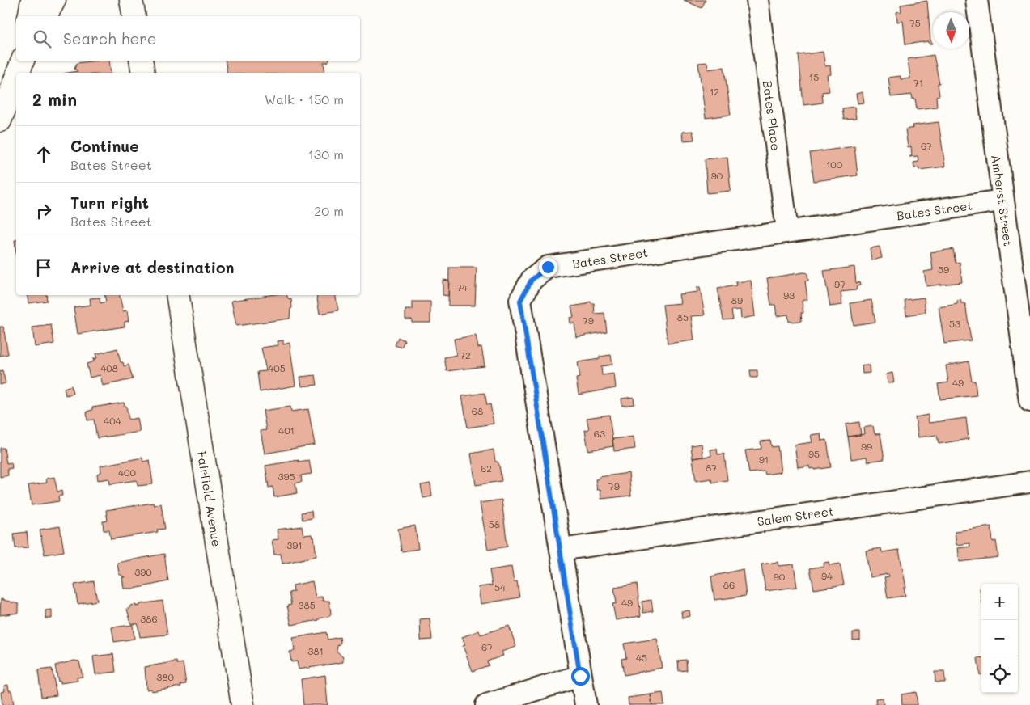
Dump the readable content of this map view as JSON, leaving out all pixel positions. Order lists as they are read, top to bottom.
{
  "streets": {
    "main road": ["Fairfield Avenue"],
    "street": [
      "Bates Place",
      "Amherst Street",
      "Bates Street",
      "Salem Street"
    ]
  },
  "crossings": [
    ["Bates Place", "Bates Street"],
    ["Amherst Street", "Bates Street"],
    ["Bates Street", "Salem Street"]
  ],
  "house_numbers": [
    "75",
    "15",
    "71",
    "12",
    "67",
    "100",
    "90",
    "59",
    "97",
    "74",
    "93",
    "89",
    "85",
    "79",
    "53",
    "72",
    "408",
    "405",
    "49",
    "68",
    "404",
    "401",
    "63",
    "99",
    "95",
    "91",
    "87",
    "62",
    "400",
    "395",
    "79",
    "58",
    "391",
    "390",
    "94",
    "90",
    "86",
    "54",
    "49",
    "385",
    "386",
    "67",
    "381",
    "45",
    "380"
  ],
  "north": "bottom",
  "page": {
    "search": "Search here",
    "heading": ["2 min", "Walk · 150 m"],
    "list": [
      ["Continue", "Bates Street", "130 m"],
      ["Turn right", "Bates Street", "20 m"],
      "Arrive at destination"
    ],
    "map_buttons": ["+", "−"]
  }
}
